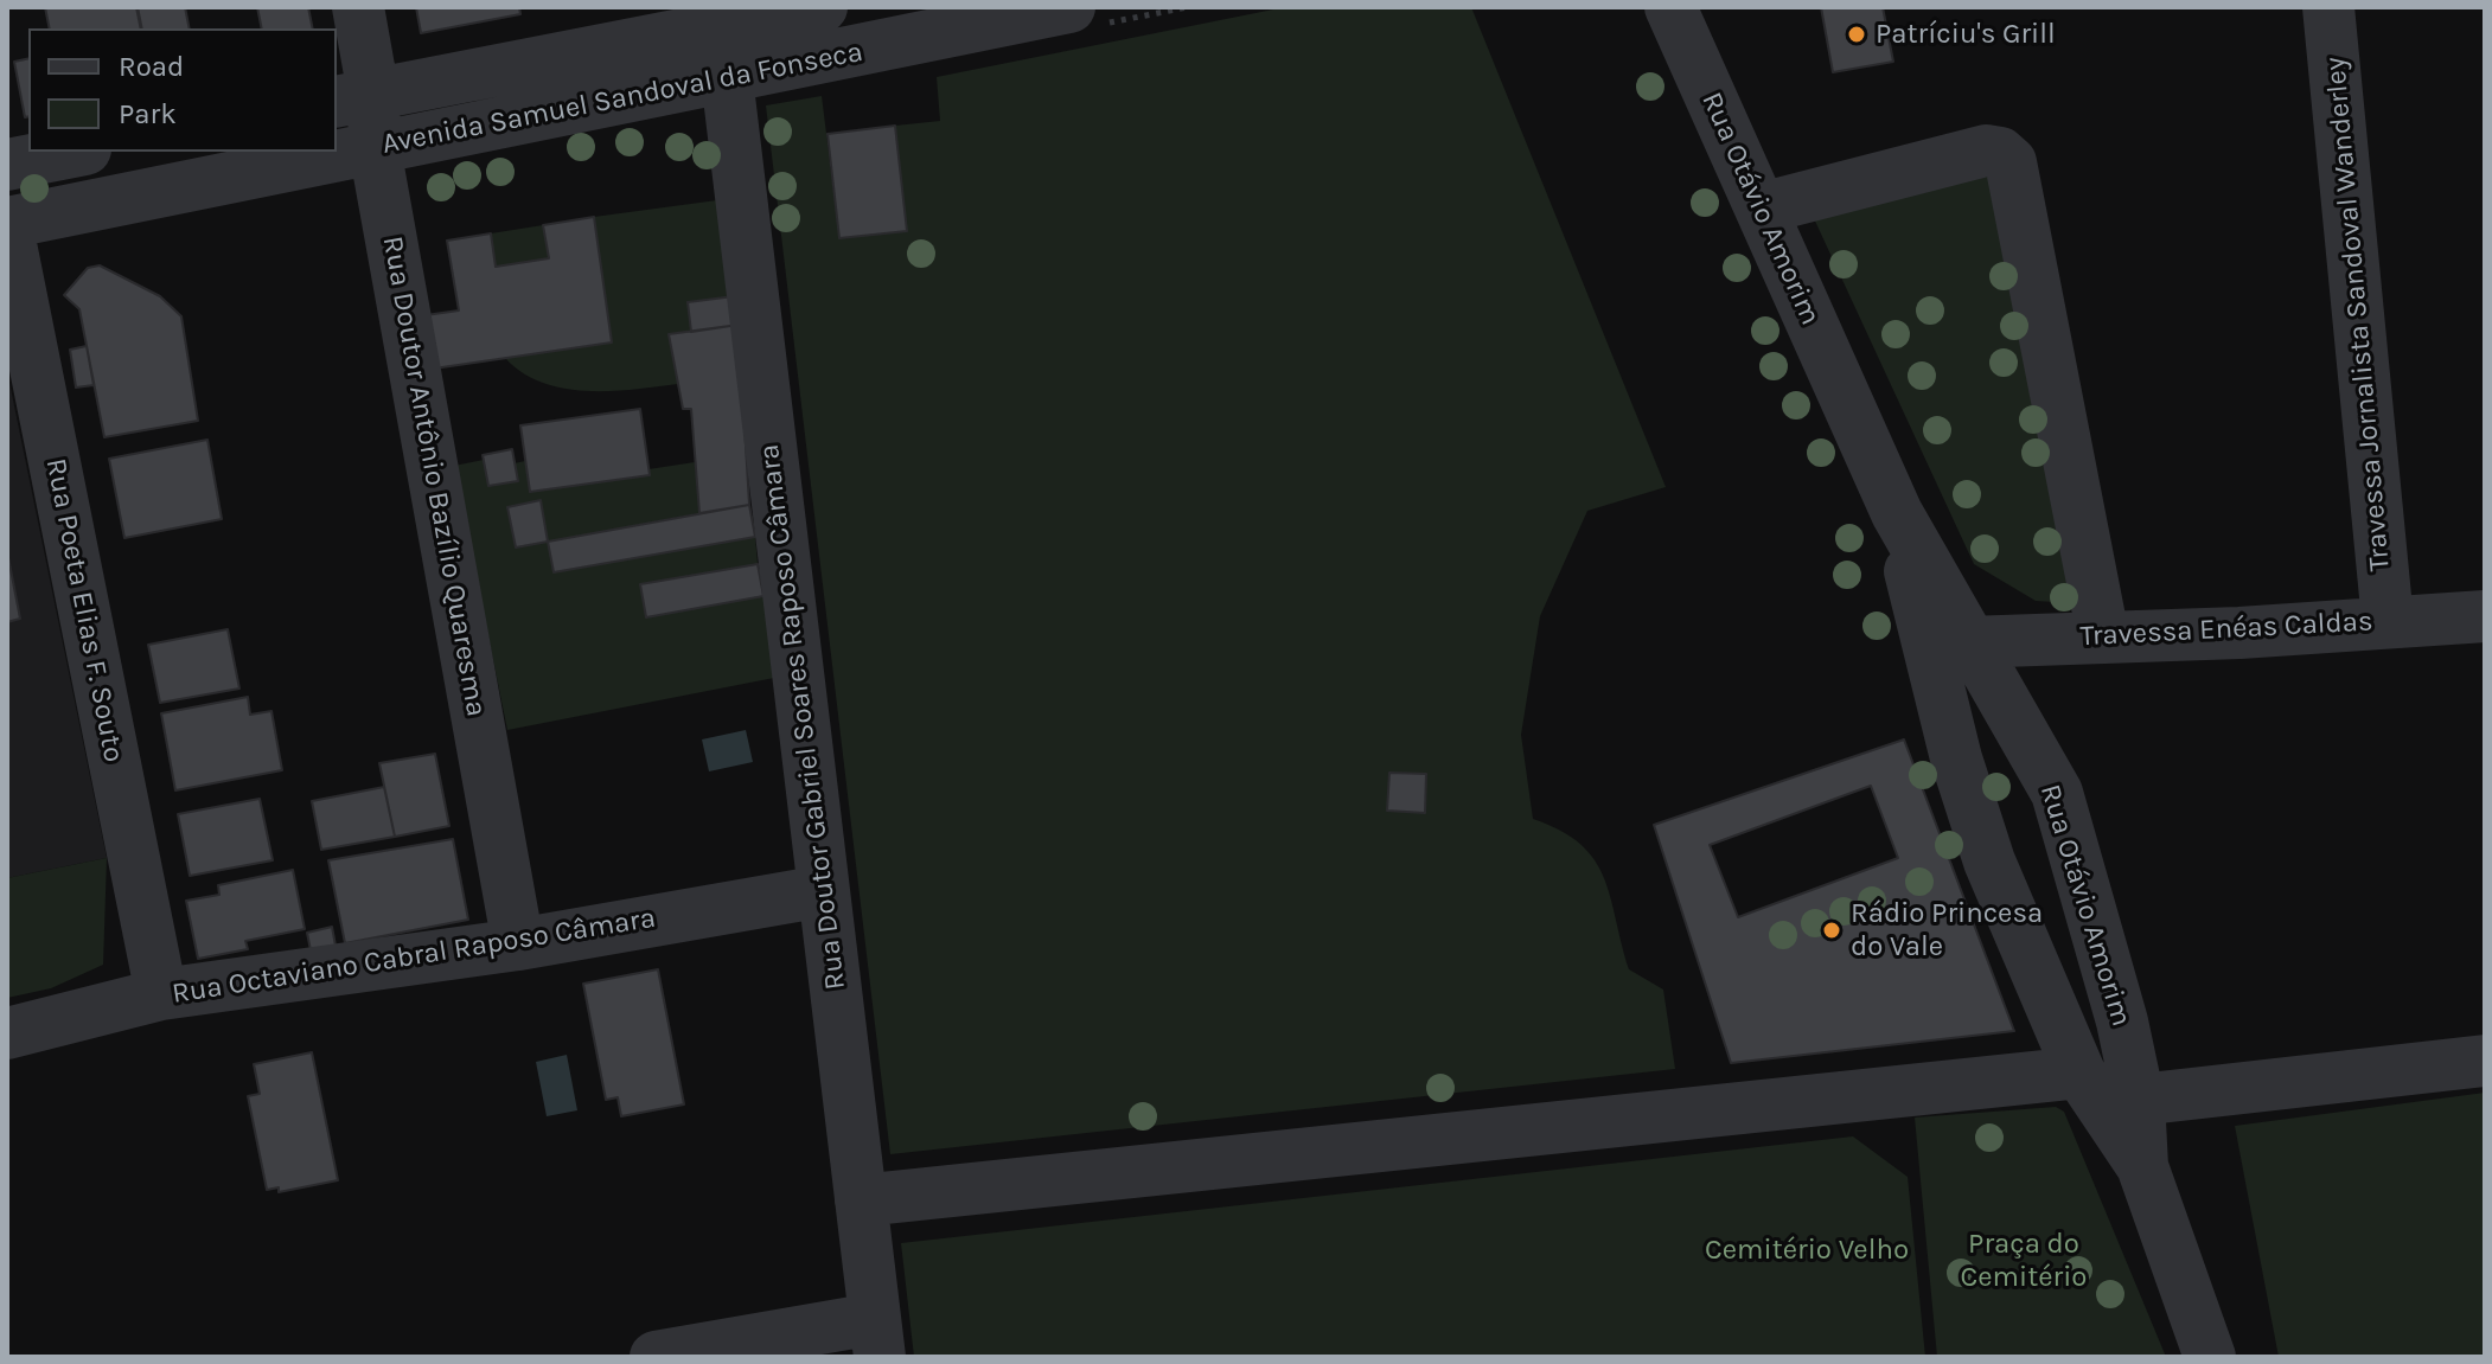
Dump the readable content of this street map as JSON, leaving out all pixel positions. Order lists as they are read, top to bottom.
{
  "streets": {
    "street": [
      "Avenida Samuel Sandoval da Fonseca",
      "Rua Otávio Amorim",
      "Travessa Jornalista Sandoval Wanderley",
      "Rua Doutor Antônio Bazílio Quaresma",
      "Rua Poeta Elias F. Souto",
      "Travessa Enéas Caldas",
      "Rua Doutor Gabriel Soares Raposo Câmara",
      "Rua Octaviano Cabral Raposo Câmara"
    ]
  },
  "crossings": [
    ["Avenida Samuel Sandoval da Fonseca", "Rua Doutor Antônio Bazílio Quaresma"],
    ["Avenida Samuel Sandoval da Fonseca", "Rua Poeta Elias F. Souto"],
    ["Avenida Samuel Sandoval da Fonseca", "Rua Doutor Gabriel Soares Raposo Câmara"],
    ["Rua Otávio Amorim", "Travessa Enéas Caldas"],
    ["Travessa Jornalista Sandoval Wanderley", "Travessa Enéas Caldas"],
    ["Rua Doutor Antônio Bazílio Quaresma", "Rua Octaviano Cabral Raposo Câmara"],
    ["Rua Poeta Elias F. Souto", "Rua Octaviano Cabral Raposo Câmara"],
    ["Rua Doutor Gabriel Soares Raposo Câmara", "Rua Octaviano Cabral Raposo Câmara"]
  ],
  "parks": ["Praça do Cemitério", "Cemitério Velho"],
  "places": ["Patríciu's Grill", "Rádio Princesa do Vale"],
  "legend": ["Road", "Park"]
}
